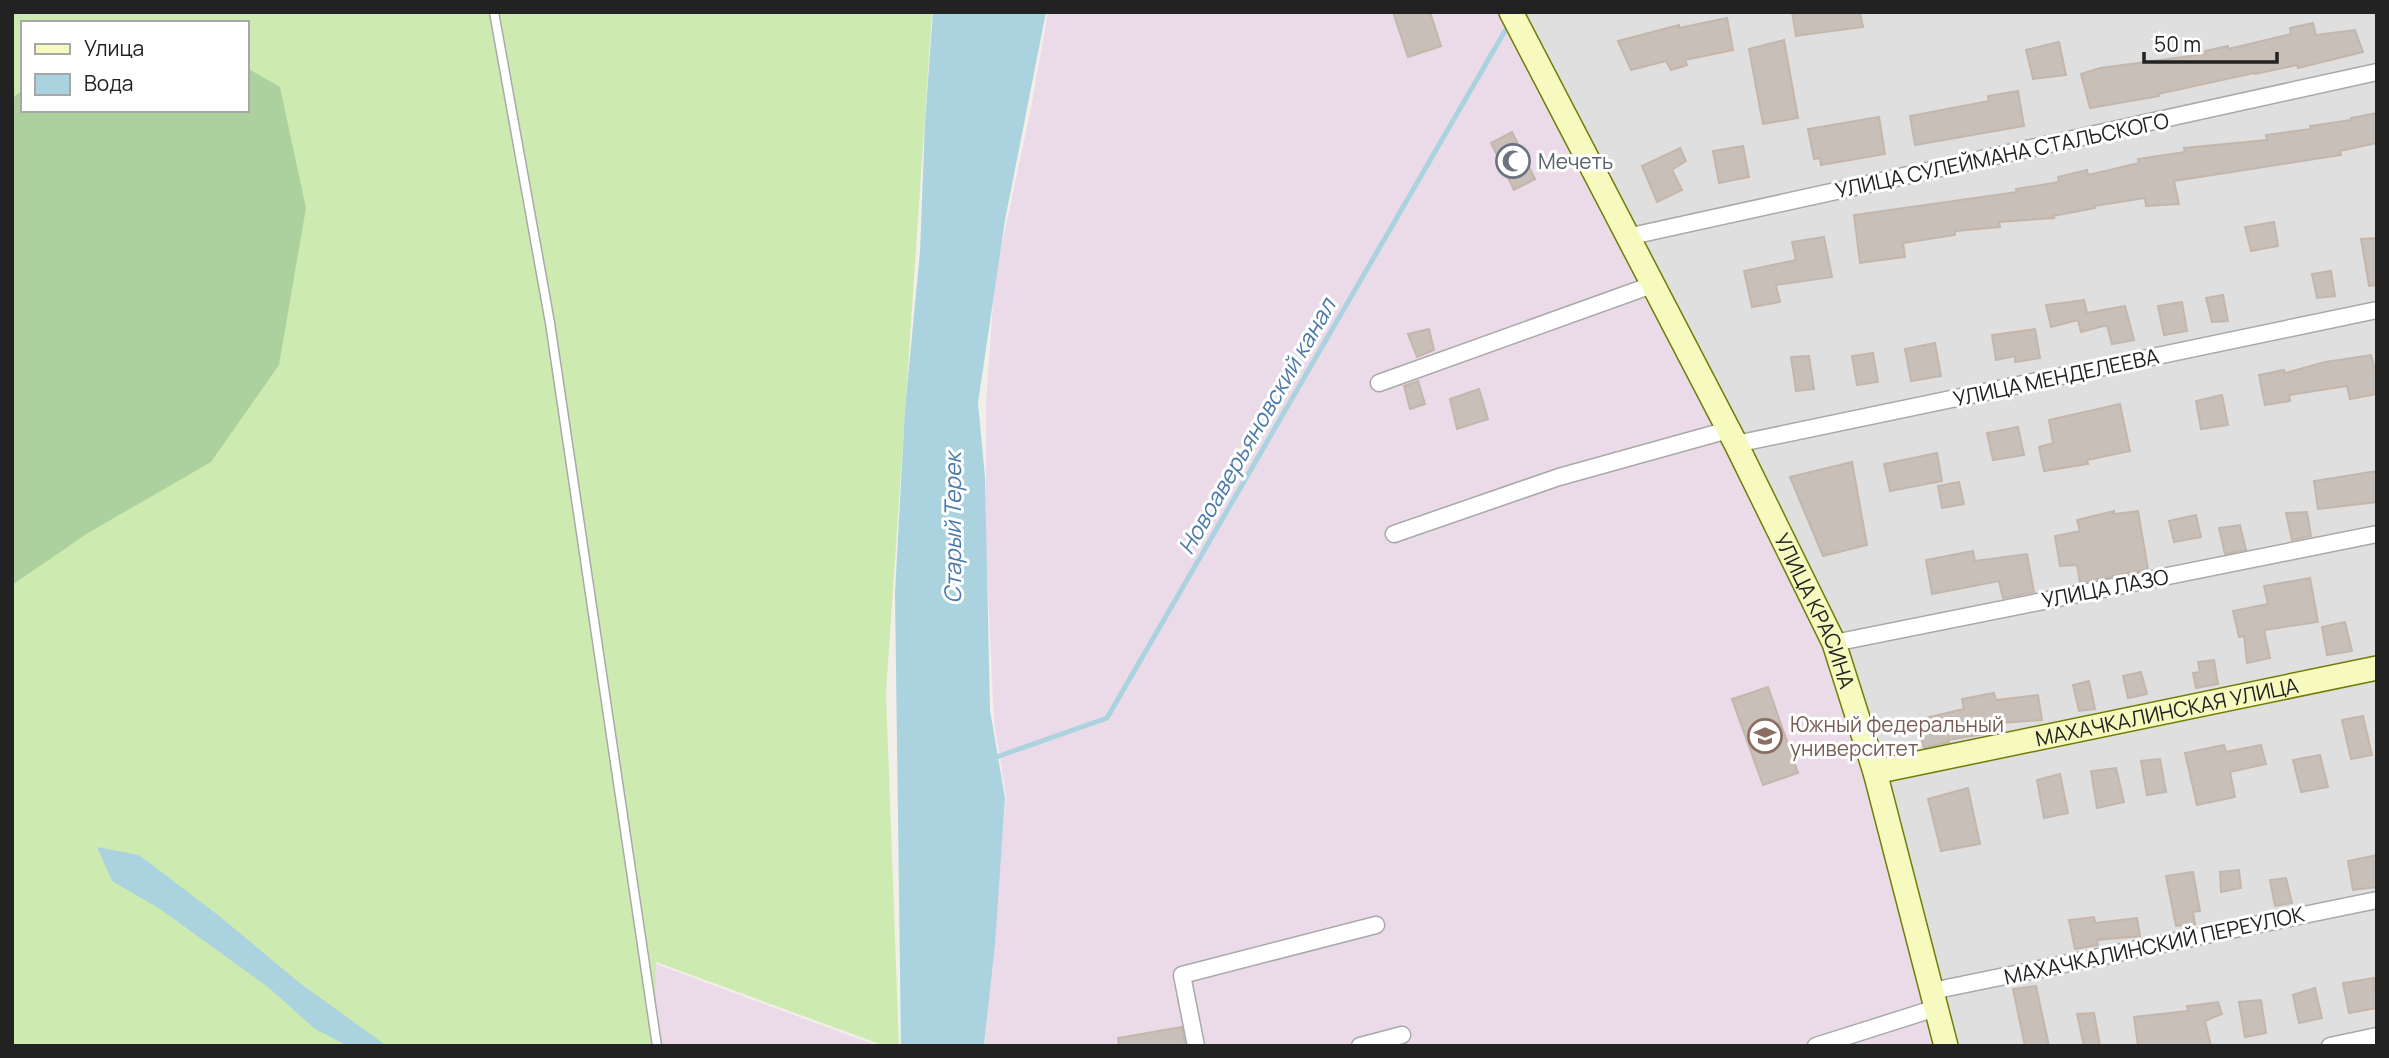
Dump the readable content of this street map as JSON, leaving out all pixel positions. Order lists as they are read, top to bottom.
{
  "streets": {
    "street": [
      "УЛИЦА СУЛЕЙМАНА СТАЛЬСКОГО",
      "УЛИЦА МЕНДЕЛЕЕВА",
      "УЛИЦА ЛАЗО",
      "УЛИЦА КРАСИНА",
      "МАХАЧКАЛИНСКАЯ УЛИЦА",
      "МАХАЧКАЛИНСКИЙ ПЕРЕУЛОК"
    ]
  },
  "crossings": [
    ["УЛИЦА СУЛЕЙМАНА СТАЛЬСКОГО", "УЛИЦА КРАСИНА"],
    ["УЛИЦА МЕНДЕЛЕЕВА", "УЛИЦА КРАСИНА"],
    ["УЛИЦА ЛАЗО", "УЛИЦА КРАСИНА"],
    ["УЛИЦА КРАСИНА", "МАХАЧКАЛИНСКАЯ УЛИЦА"],
    ["УЛИЦА КРАСИНА", "МАХАЧКАЛИНСКИЙ ПЕРЕУЛОК"]
  ],
  "water": ["Новоаверьяновский канал", "Старый Терек"],
  "places": {
    "mosque": ["Мечеть"],
    "school or university": ["Южный федеральный университет"]
  },
  "legend": ["Улица", "Вода"],
  "scale_bar": "50 m"
}
